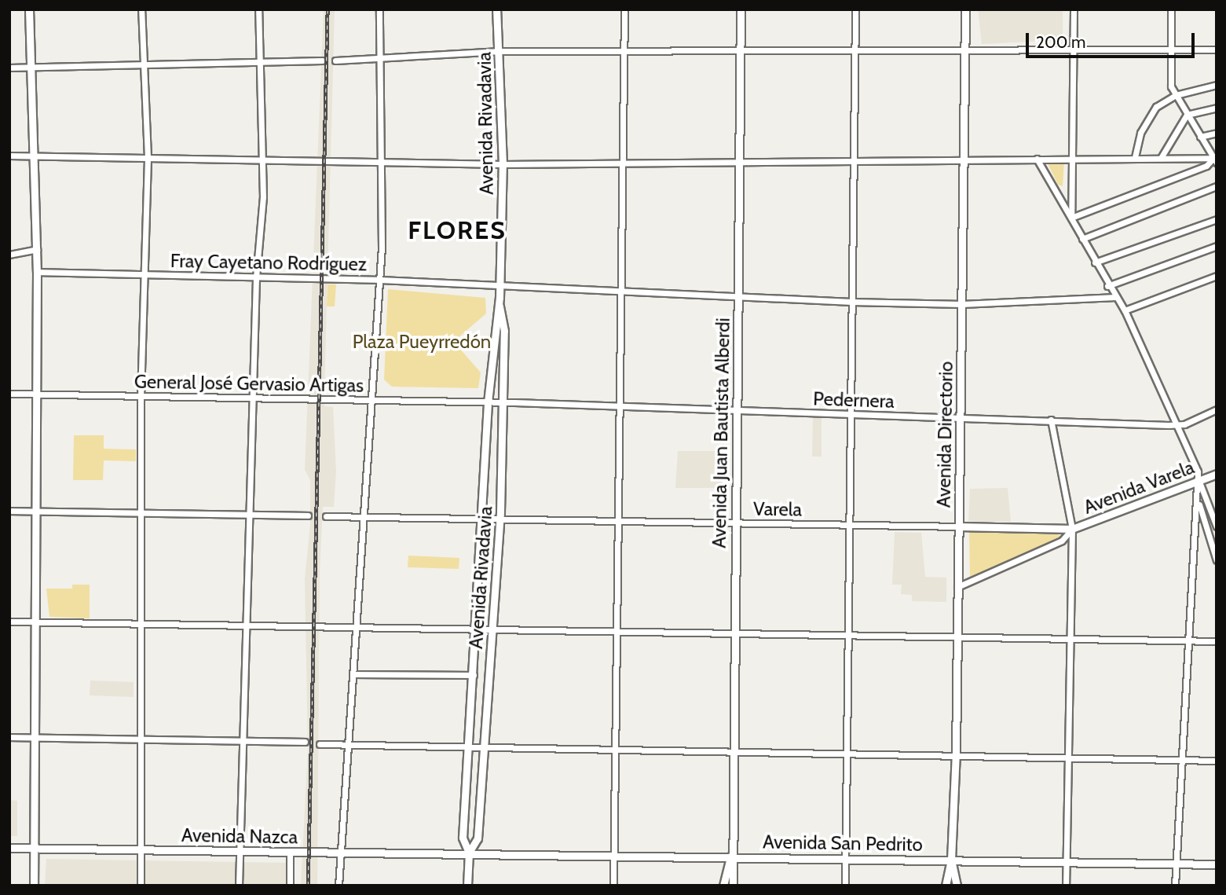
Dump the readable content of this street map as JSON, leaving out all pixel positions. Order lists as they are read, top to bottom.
{
  "streets": {
    "main road": [
      "Avenida Rivadavia",
      "Avenida Juan Bautista Alberdi",
      "Avenida Directorio",
      "Avenida Varela",
      "Varela",
      "Avenida Nazca",
      "Avenida San Pedrito"
    ],
    "street": ["Fray Cayetano Rodríguez", "General José Gervasio Artigas", "Pedernera"]
  },
  "crossings": [
    ["Avenida Rivadavia", "Fray Cayetano Rodríguez"],
    ["Avenida Rivadavia", "General José Gervasio Artigas"],
    ["Avenida Rivadavia", "Pedernera"],
    ["Avenida Rivadavia", "Varela"],
    ["Avenida Rivadavia", "Avenida Nazca"],
    ["Avenida Rivadavia", "Avenida San Pedrito"],
    ["Fray Cayetano Rodríguez", "Avenida Juan Bautista Alberdi"],
    ["Fray Cayetano Rodríguez", "Avenida Directorio"],
    ["General José Gervasio Artigas", "Pedernera"],
    ["Pedernera", "Avenida Juan Bautista Alberdi"],
    ["Pedernera", "Avenida Directorio"],
    ["Avenida Juan Bautista Alberdi", "Varela"],
    ["Avenida Juan Bautista Alberdi", "Avenida San Pedrito"],
    ["Avenida Directorio", "Varela"],
    ["Avenida Directorio", "Avenida San Pedrito"],
    ["Avenida Varela", "Varela"],
    ["Avenida Nazca", "Avenida San Pedrito"]
  ],
  "districts": ["FLORES"],
  "parks": ["Plaza Pueyrredón"],
  "scale_bar": "200 m"
}
